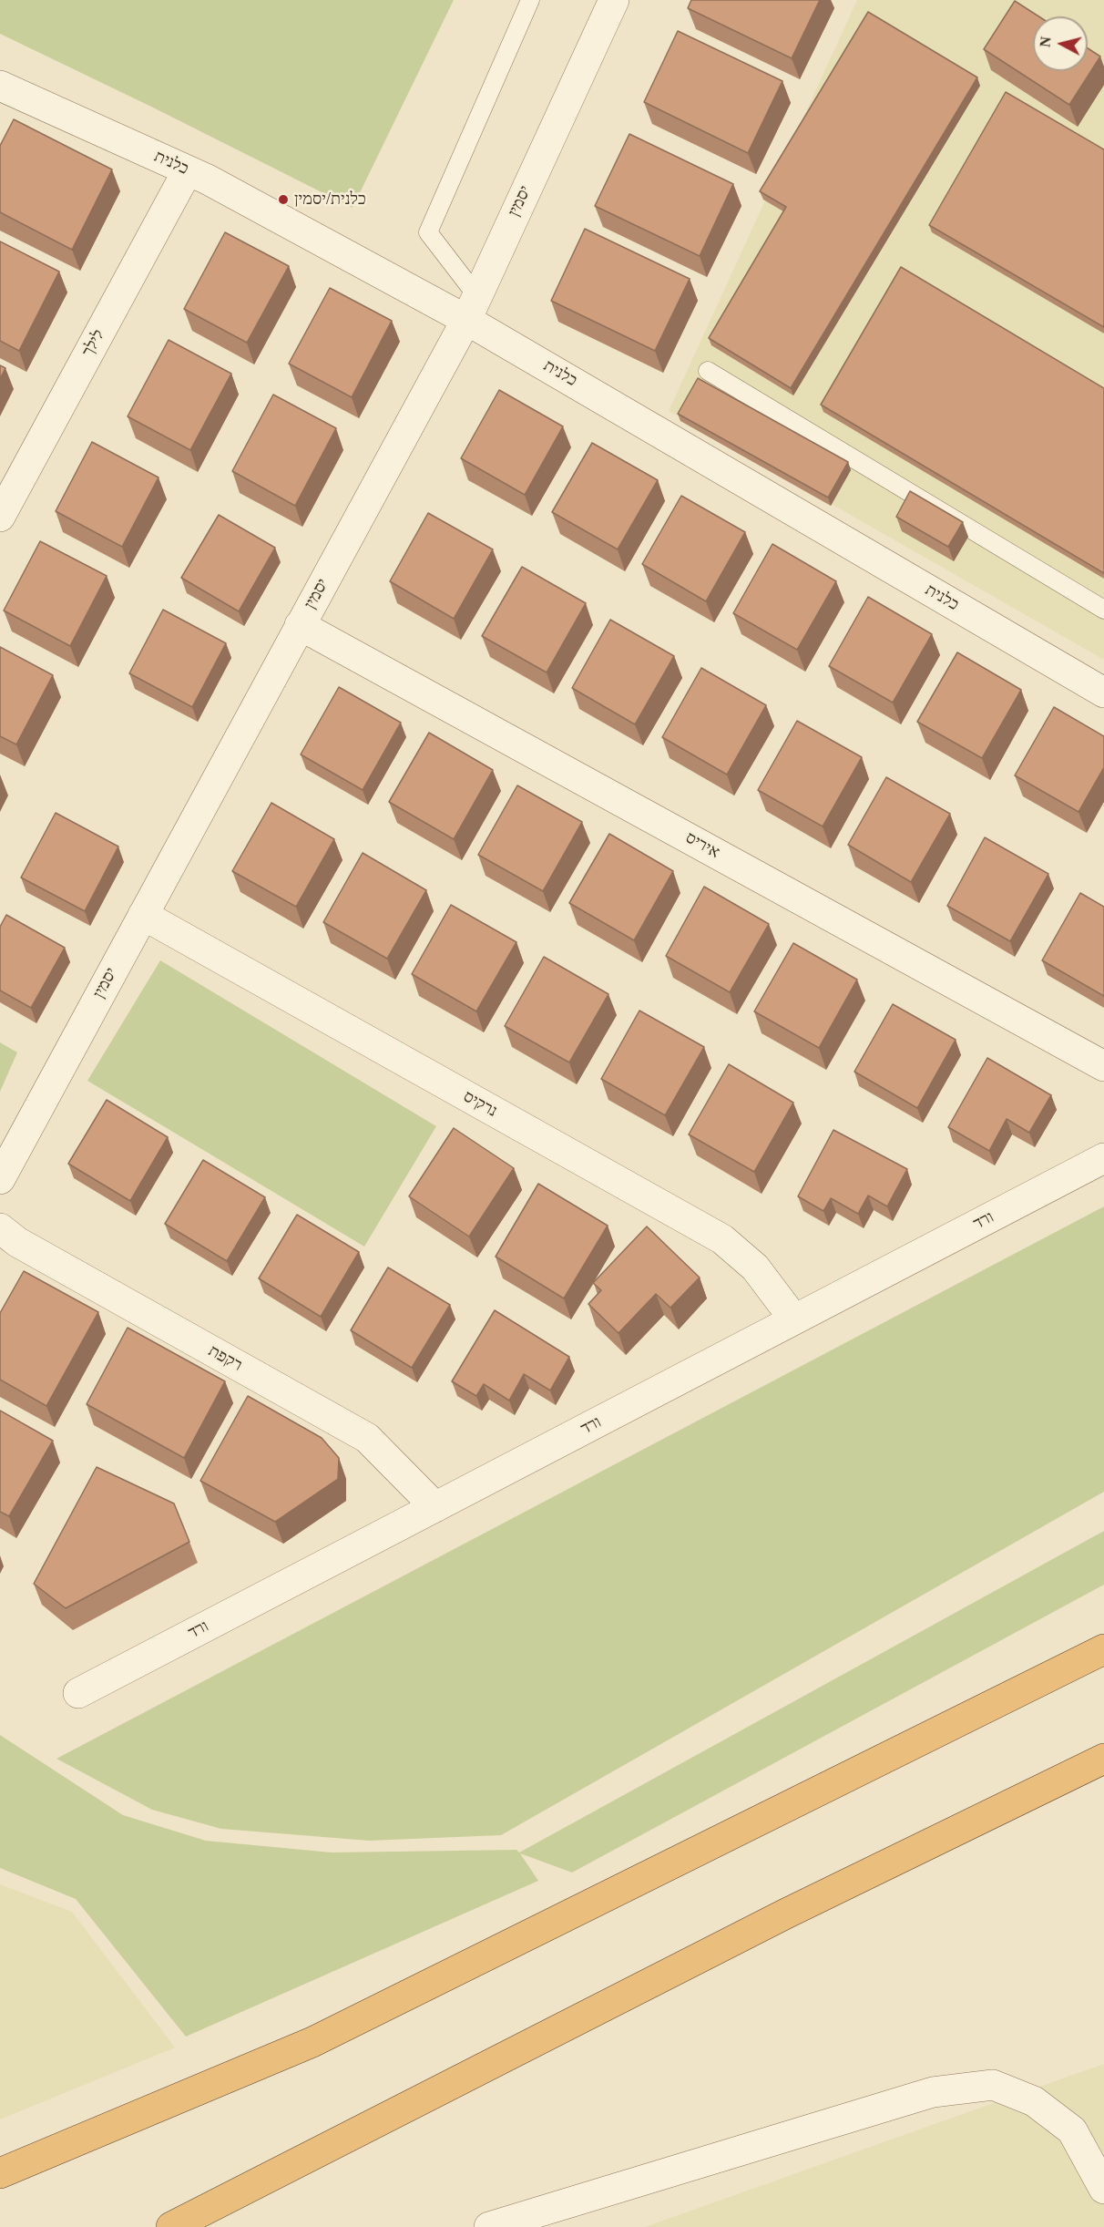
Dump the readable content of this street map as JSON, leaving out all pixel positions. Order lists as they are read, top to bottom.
{
  "streets": {
    "street": [
      "כלנית",
      "יסמין",
      "לילך",
      "איריס",
      "נרקיס",
      "ורד",
      "רקפת"
    ]
  },
  "crossings": [
    ["כלנית", "יסמין"],
    ["כלנית", "לילך"],
    ["יסמין", "איריס"],
    ["יסמין", "נרקיס"],
    ["נרקיס", "ורד"],
    ["ורד", "רקפת"]
  ],
  "places": ["כלנית/יסמין"],
  "north": "left"
}
